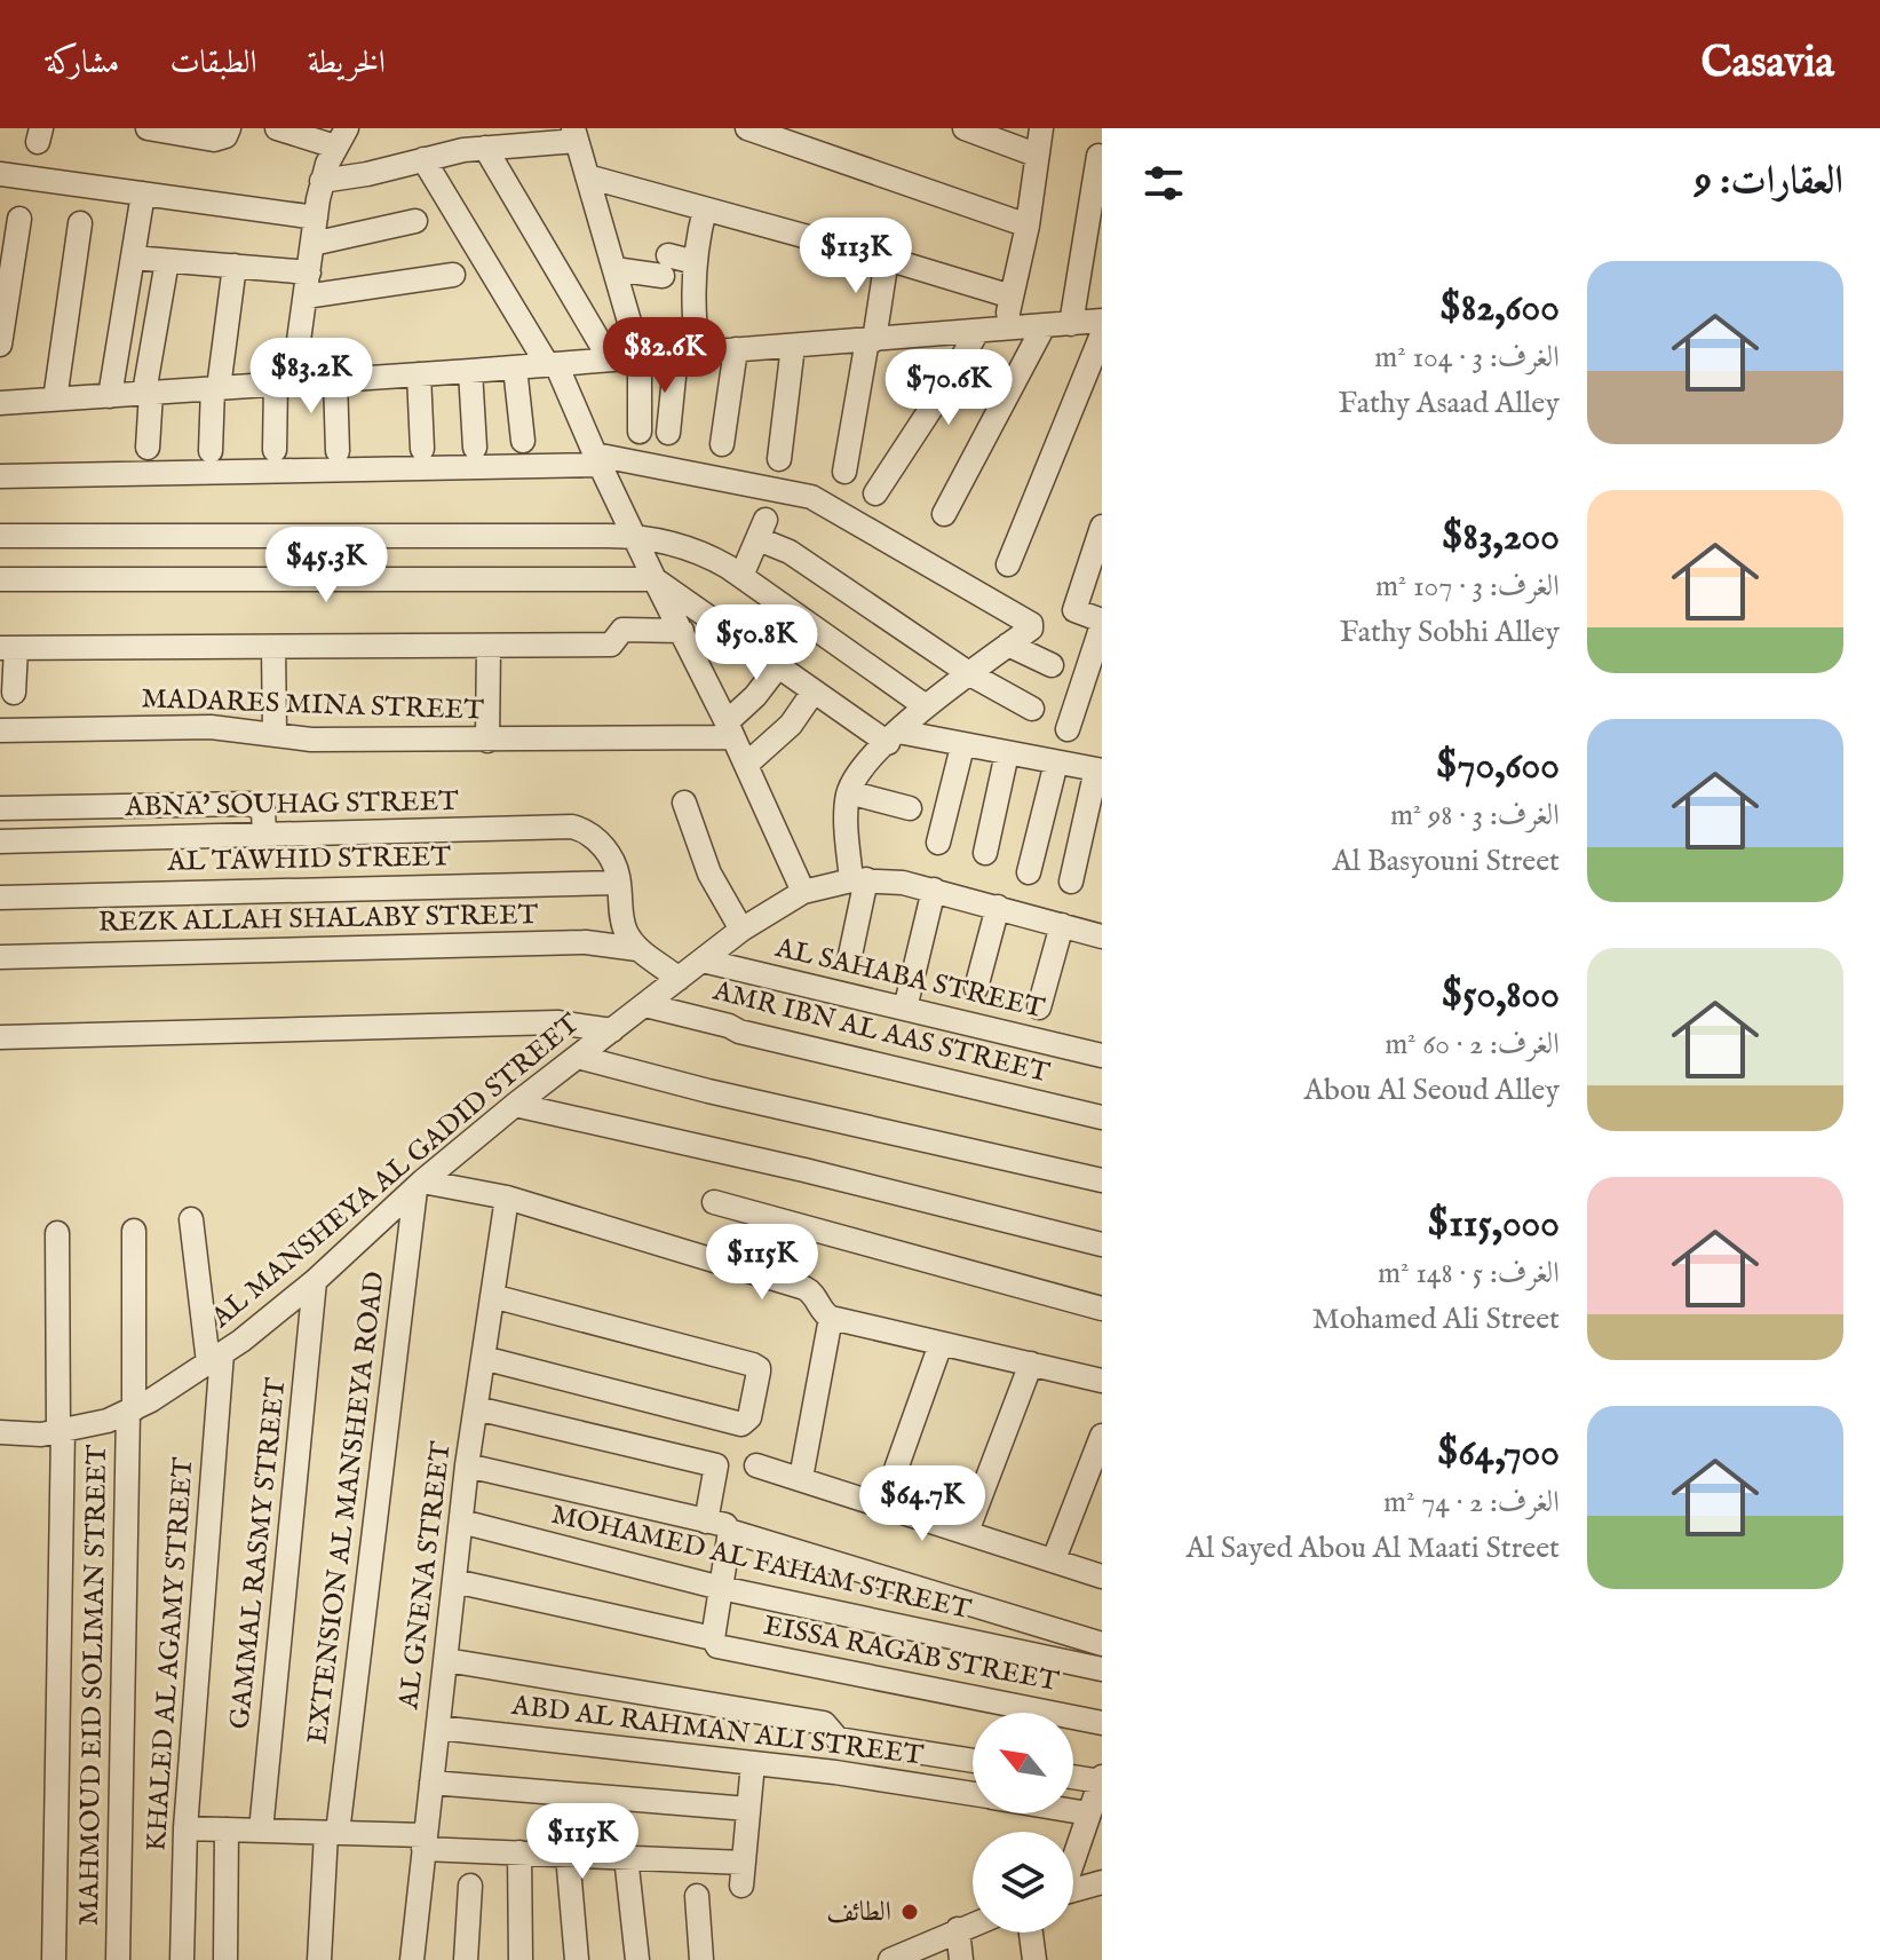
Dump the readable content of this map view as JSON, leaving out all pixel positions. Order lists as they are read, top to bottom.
{
  "streets": {
    "street": [
      "MADARES MINA STREET",
      "ABNA' SOUHAG STREET",
      "AL TAWHID STREET",
      "REZK ALLAH SHALABY STREET",
      "AL SAHABA STREET",
      "AMR IBN AL AAS STREET",
      "AL MANSHEYA AL GADID STREET",
      "EXTENSION AL MANSHEYA ROAD",
      "GAMMAL RASMY STREET",
      "MOHAMED AL FAHAM STREET",
      "AL GNENA STREET",
      "KHALED AL AGAMY STREET",
      "EISSA RAGAB STREET",
      "MAHMOUD EID SOLIMAN STREET",
      "ABD AL RAHMAN ALI STREET"
    ]
  },
  "crossings": [
    ["ABNA' SOUHAG STREET", "AL TAWHID STREET"],
    ["AL SAHABA STREET", "AL MANSHEYA AL GADID STREET"],
    ["AMR IBN AL AAS STREET", "AL MANSHEYA AL GADID STREET"],
    ["AL MANSHEYA AL GADID STREET", "EXTENSION AL MANSHEYA ROAD"],
    ["AL MANSHEYA AL GADID STREET", "GAMMAL RASMY STREET"],
    ["AL MANSHEYA AL GADID STREET", "KHALED AL AGAMY STREET"],
    ["AL MANSHEYA AL GADID STREET", "MAHMOUD EID SOLIMAN STREET"],
    ["MOHAMED AL FAHAM STREET", "AL GNENA STREET"],
    ["AL GNENA STREET", "EISSA RAGAB STREET"],
    ["AL GNENA STREET", "ABD AL RAHMAN ALI STREET"]
  ],
  "places": ["الطائف"],
  "north": "top left",
  "page": {
    "header": "Casavia",
    "nav": ["الخريطة", "الطبقات", "مشاركة"],
    "heading": "العقارات: 9",
    "price": [
      "$113K",
      "$82.6K",
      "$83.2K",
      "$70.6K",
      "$45.3K",
      "$50.8K",
      "$115K",
      "$64.7K",
      "$115K"
    ],
    "list": [
      {
        "name": "$82,600",
        "note": "الغرف: 3 · 104 m² · Fathy Asaad Alley"
      },
      {
        "name": "$83,200",
        "note": "الغرف: 3 · 107 m² · Fathy Sobhi Alley"
      },
      {
        "name": "$70,600",
        "note": "الغرف: 3 · 98 m² · Al Basyouni Street"
      },
      {
        "name": "$50,800",
        "note": "الغرف: 2 · 60 m² · Abou Al Seoud Alley"
      },
      {
        "name": "$115,000",
        "note": "الغرف: 5 · 148 m² · Mohamed Ali Street"
      },
      {
        "name": "$64,700",
        "note": "الغرف: 2 · 74 m² · Al Sayed Abou Al Maati Street"
      }
    ]
  }
}
